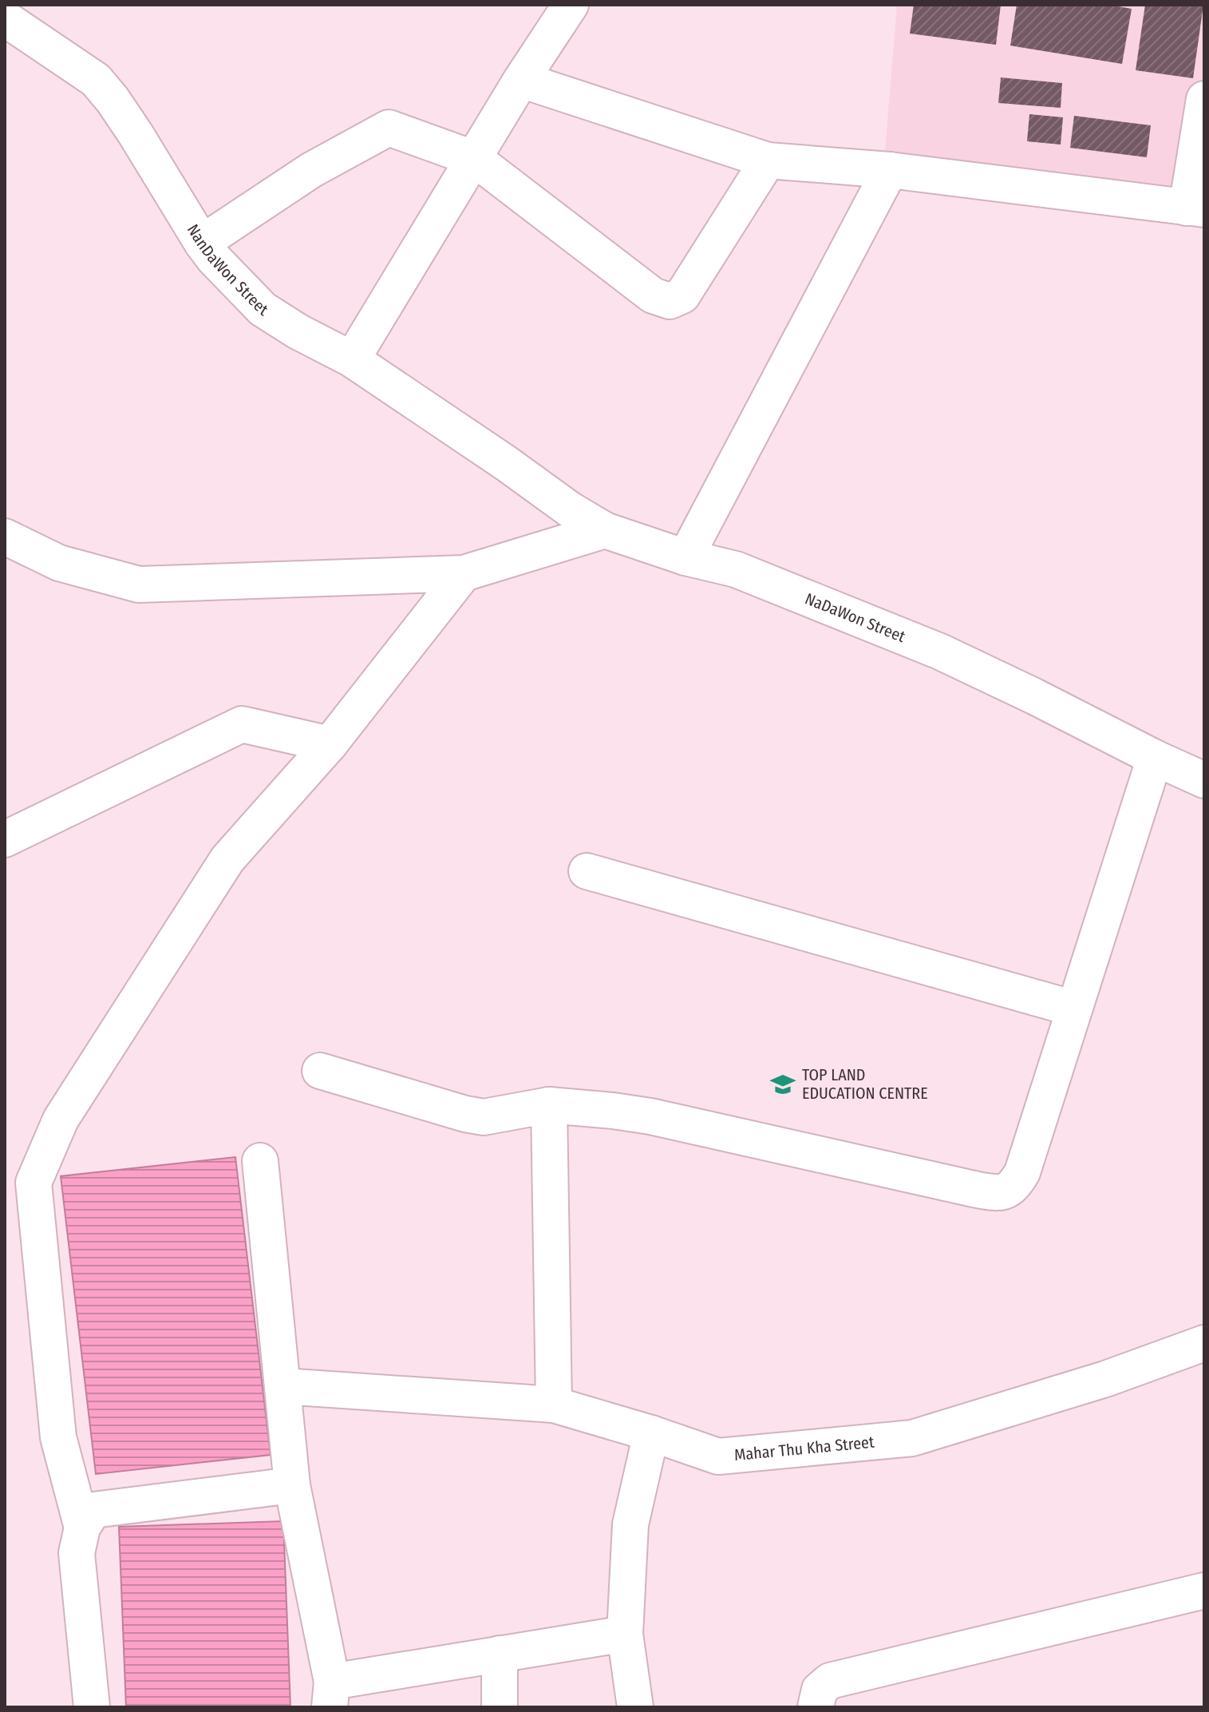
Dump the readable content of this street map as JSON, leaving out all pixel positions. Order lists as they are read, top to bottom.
{
  "streets": {
    "street": ["NanDaWon Street", "NaDaWon Street", "Mahar Thu Kha Street"]
  },
  "crossings": [
    ["NanDaWon Street", "NaDaWon Street"]
  ],
  "places": {
    "school or university": ["TOP LAND EDUCATION CENTRE"]
  }
}
